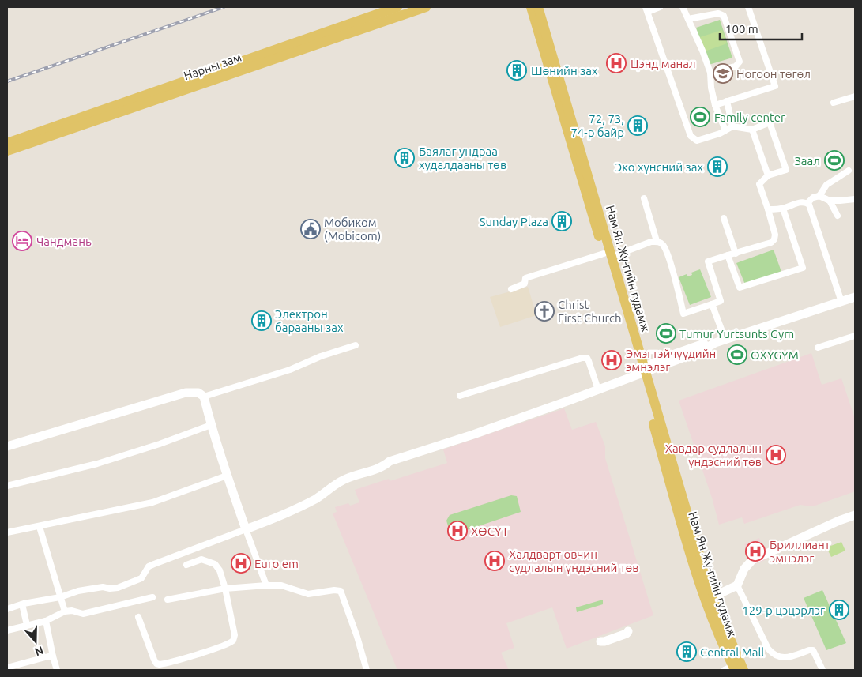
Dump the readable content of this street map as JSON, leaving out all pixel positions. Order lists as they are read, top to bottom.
{
  "streets": {
    "main road": ["Нарны зам", "Нам Ян Жү-гийн гудамж"]
  },
  "places": {
    "hospital": [
      "Цэнд манал",
      "Эмэгтэйчүүдийн эмнэлэг",
      "Хавдар судлалын үндэсний төв",
      "ХӨСҮТ",
      "Бриллиант эмнэлэг",
      "Халдварт өвчин судлалын үндэсний төв",
      "Euro em"
    ],
    "building": [
      "Шөнийн зах",
      "72, 73, 74-р байр",
      "Баялаг ундраа худалдааны төв",
      "Эко хүнсний зах",
      "Sunday Plaza",
      "Электрон барааны зах",
      "129-р цэцэрлэг",
      "Central Mall"
    ],
    "school or university": ["Ногоон төгөл"],
    "sports": [
      "Family center",
      "Заал",
      "Tumur Yurtsunts Gym",
      "OXYGYM"
    ],
    "public building": ["Мобиком (Mobicom)"],
    "hotel": ["Чандмань"],
    "church": ["Christ First Church"]
  },
  "scale_bar": "100 m",
  "north": "bottom"
}
